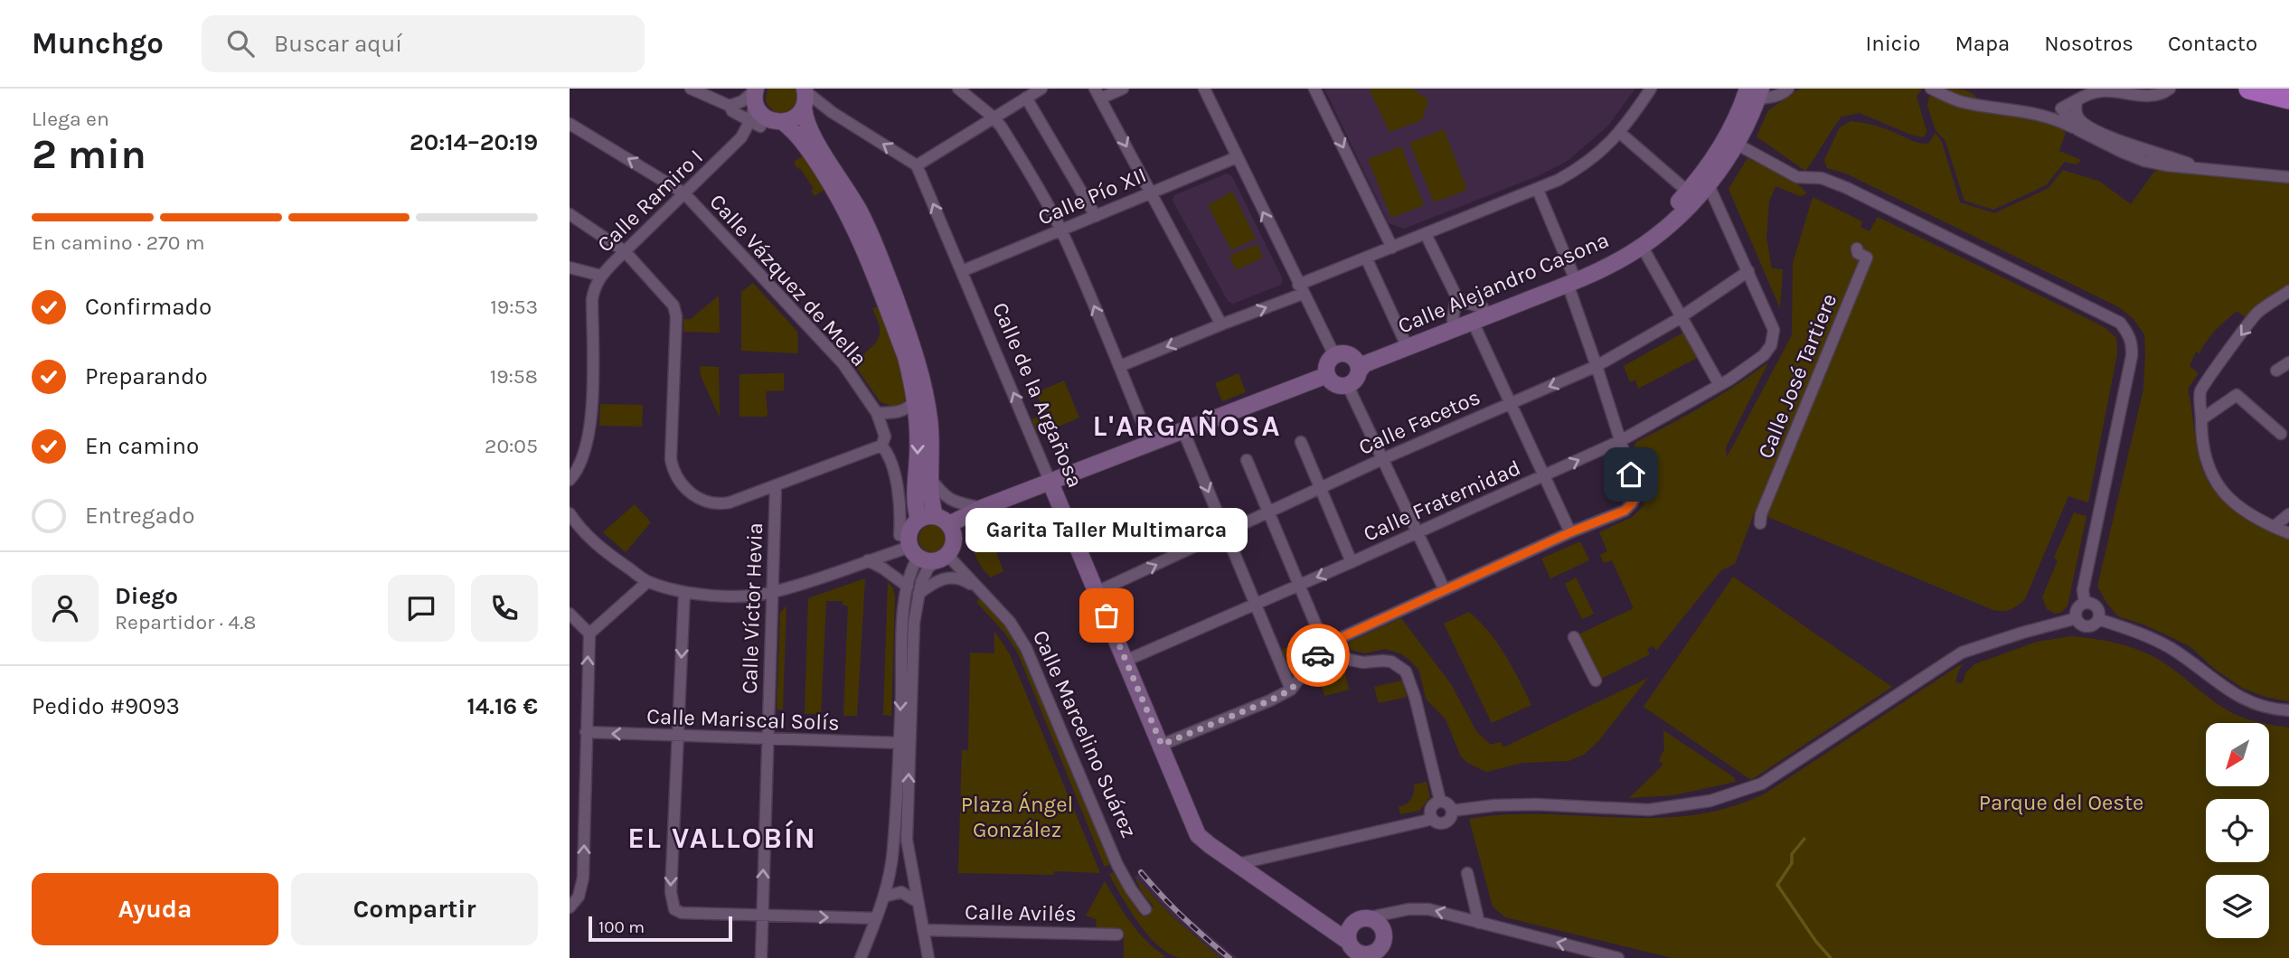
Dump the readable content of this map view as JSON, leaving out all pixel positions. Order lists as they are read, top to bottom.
{
  "streets": {
    "main road": ["Calle Alejandro Casona", "Calle de la Argañosa"],
    "street": [
      "Calle Pío XII",
      "Calle Ramiro I",
      "Calle Vázquez de Mella",
      "Calle José Tartiere",
      "Calle Facetos",
      "Calle Fraternidad",
      "Calle Víctor Hevia",
      "Calle Mariscal Solís",
      "Calle Marcelino Suárez",
      "Calle Avilés"
    ]
  },
  "crossings": [
    ["Calle Pío XII", "Calle de la Argañosa"],
    ["Calle Ramiro I", "Calle Vázquez de Mella"],
    ["Calle Vázquez de Mella", "Calle Mariscal Solís"],
    ["Calle Vázquez de Mella", "Calle Marcelino Suárez"],
    ["Calle de la Argañosa", "Calle Facetos"],
    ["Calle de la Argañosa", "Calle Fraternidad"],
    ["Calle Facetos", "Calle Fraternidad"],
    ["Calle Víctor Hevia", "Calle Mariscal Solís"]
  ],
  "one_way": ["Calle de la Argañosa", "Calle Víctor Hevia"],
  "districts": ["L'ARGAÑOSA", "EL VALLOBÍN"],
  "parks": ["Parque del Oeste", "Plaza Ángel González"],
  "places": ["Garita Taller Multimarca"],
  "scale_bar": "100 m",
  "north": "bottom left",
  "page": {
    "header": "Munchgo",
    "search": "Buscar aquí",
    "nav": [
      "Inicio",
      "Mapa",
      "Nosotros",
      "Contacto"
    ],
    "heading": ["2 min", "Llega en", "20:14–20:19"],
    "panel": [
      "Diego",
      "Repartidor · 4.8",
      "Pedido #9093",
      "14.16 €"
    ],
    "bar": "En camino · 270 m",
    "list": [
      ["Confirmado", "19:53"],
      ["Preparando", "19:58"],
      ["En camino", "20:05"],
      "Entregado"
    ],
    "bubble": "Garita Taller Multimarca",
    "buttons": ["Ayuda", "Compartir"],
    "scale": "100 m"
  }
}
